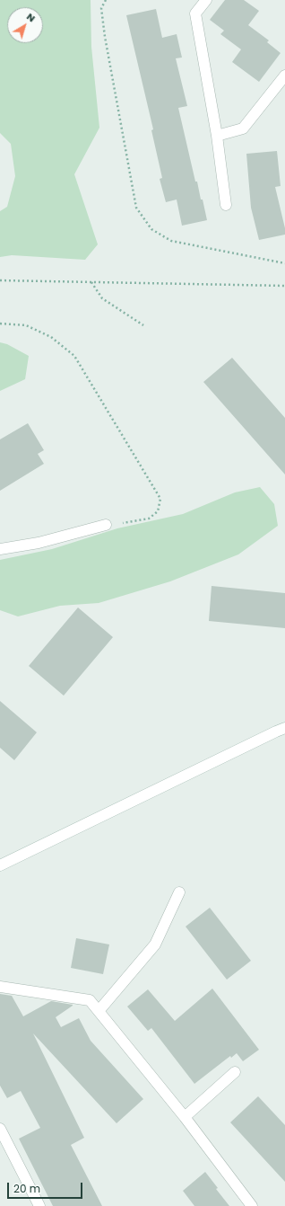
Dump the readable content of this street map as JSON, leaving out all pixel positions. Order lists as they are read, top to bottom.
{
  "scale_bar": "20 m",
  "north": "top right"
}
